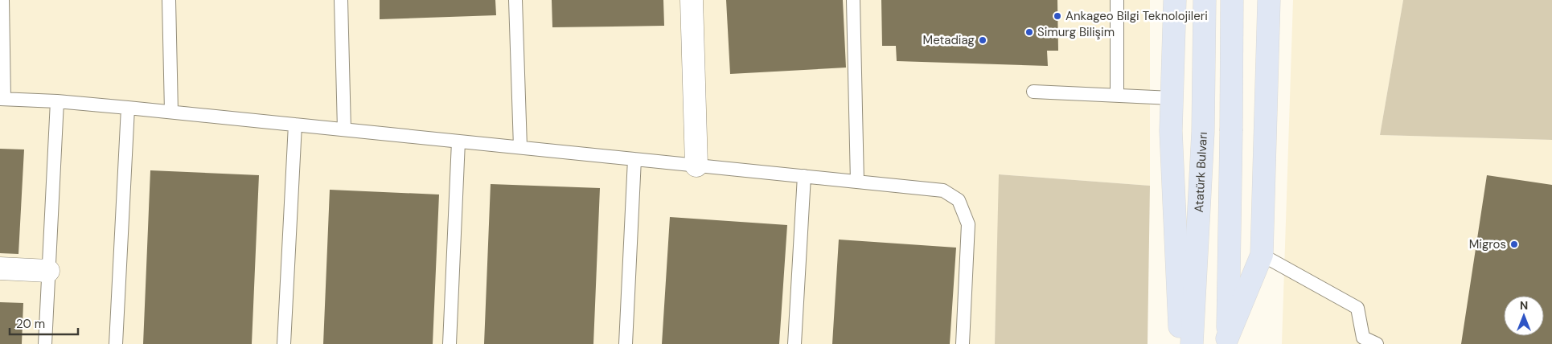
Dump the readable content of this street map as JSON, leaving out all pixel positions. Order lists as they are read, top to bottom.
{
  "streets": {
    "main road": ["Atatürk Bulvarı"]
  },
  "places": [
    "Ankageo Bilgi Teknolojileri",
    "Simurg Bilişim",
    "Metadiag",
    "Migros"
  ],
  "scale_bar": "20 m",
  "north": "top"
}
